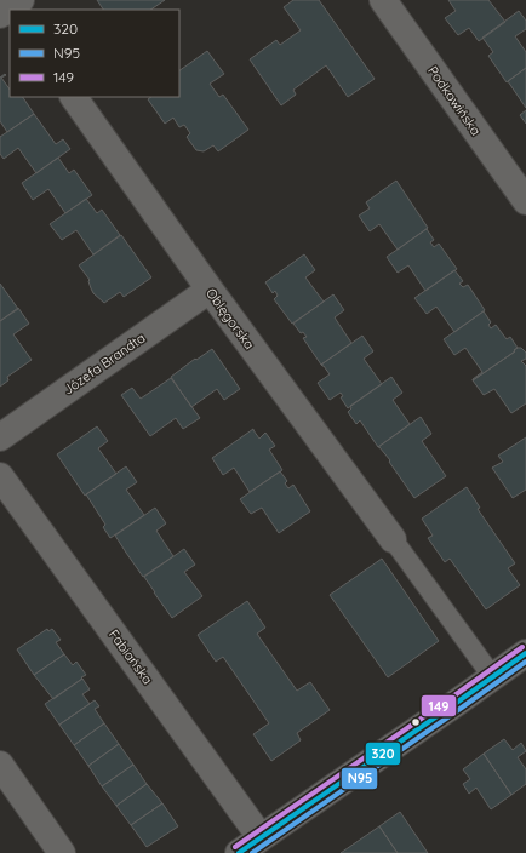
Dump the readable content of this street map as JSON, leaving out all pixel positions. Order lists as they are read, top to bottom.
{
  "streets": {
    "street": [
      "Podkowińska",
      "Oblęgorska",
      "Józefa Brandta",
      "Fabiańska"
    ]
  },
  "crossings": [
    ["Oblęgorska", "Józefa Brandta"]
  ],
  "lines": ["transit line 149", "transit line 320", "transit line N95"],
  "legend": ["320", "N95", "149"]
}
